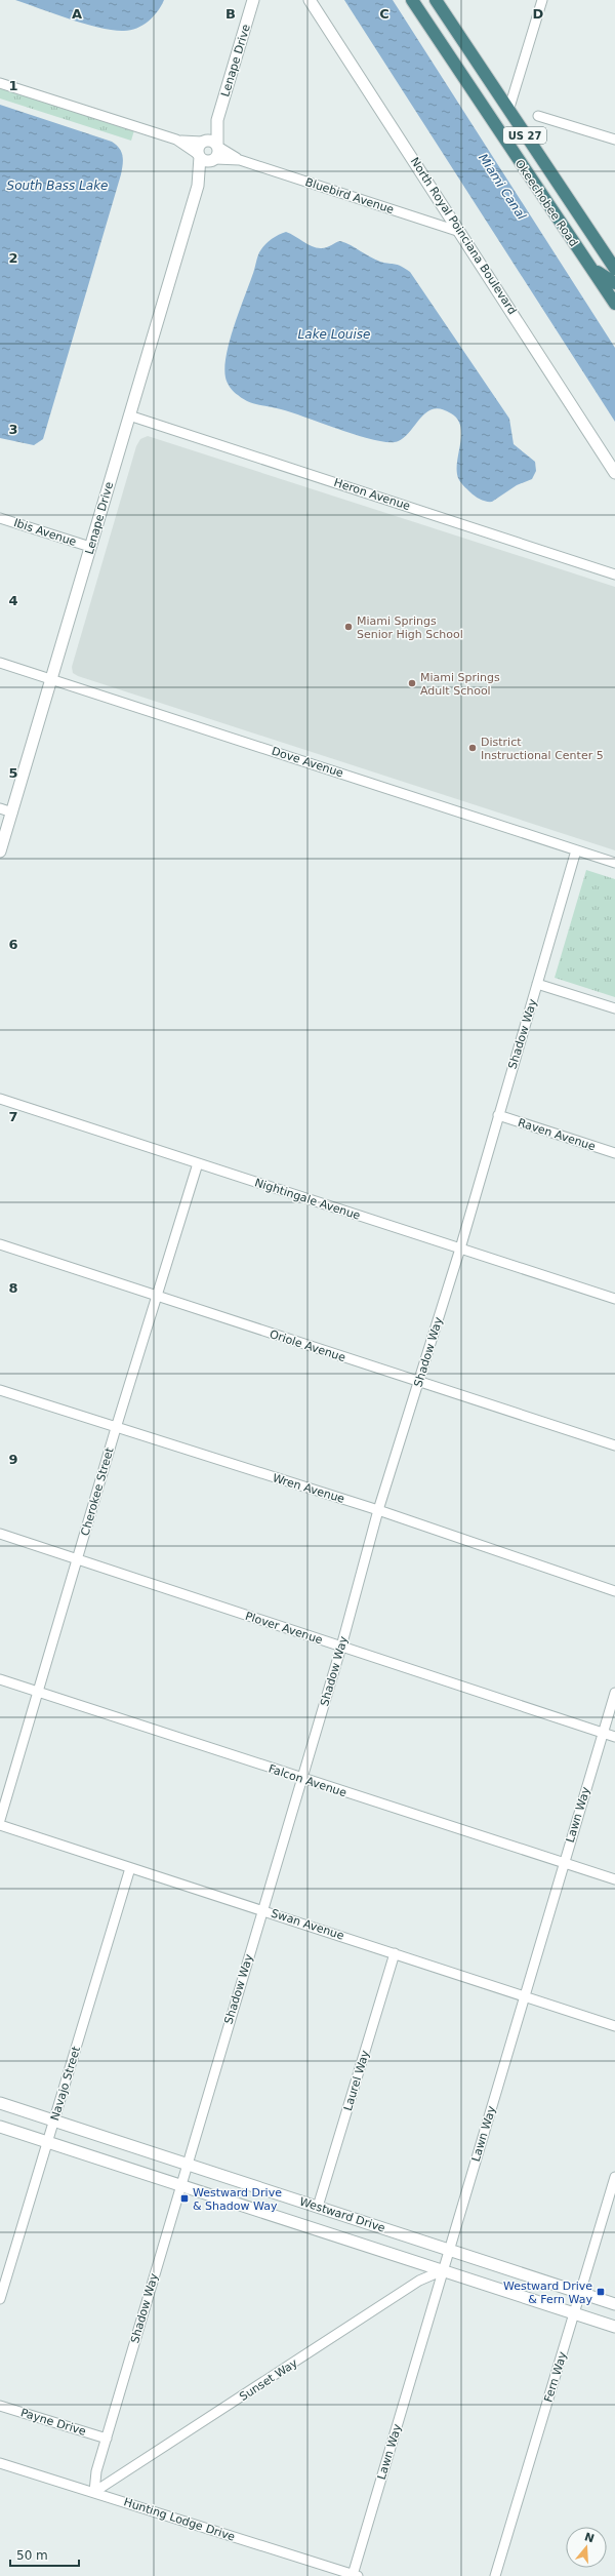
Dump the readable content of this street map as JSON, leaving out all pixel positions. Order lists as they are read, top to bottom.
{
  "streets": {
    "highway": ["US 27", "Okeechobee Road"],
    "street": [
      "Lenape Drive",
      "Bluebird Avenue",
      "North Royal Poinciana Boulevard",
      "Heron Avenue",
      "Ibis Avenue",
      "Dove Avenue",
      "Shadow Way",
      "Raven Avenue",
      "Nightingale Avenue",
      "Oriole Avenue",
      "Wren Avenue",
      "Cherokee Street",
      "Plover Avenue",
      "Falcon Avenue",
      "Lawn Way",
      "Swan Avenue",
      "Laurel Way",
      "Navajo Street",
      "Westward Drive",
      "Fern Way",
      "Sunset Way",
      "Payne Drive",
      "Hunting Lodge Drive"
    ]
  },
  "crossings": [
    ["Lenape Drive", "Bluebird Avenue"],
    ["Lenape Drive", "Heron Avenue"],
    ["Lenape Drive", "Ibis Avenue"],
    ["Lenape Drive", "Dove Avenue"],
    ["Bluebird Avenue", "North Royal Poinciana Boulevard"],
    ["Dove Avenue", "Shadow Way"],
    ["Shadow Way", "Raven Avenue"],
    ["Shadow Way", "Nightingale Avenue"],
    ["Shadow Way", "Oriole Avenue"],
    ["Shadow Way", "Wren Avenue"],
    ["Shadow Way", "Plover Avenue"],
    ["Shadow Way", "Falcon Avenue"],
    ["Shadow Way", "Swan Avenue"],
    ["Shadow Way", "Westward Drive"],
    ["Shadow Way", "Sunset Way"],
    ["Shadow Way", "Payne Drive"],
    ["Shadow Way", "Hunting Lodge Drive"],
    ["Nightingale Avenue", "Cherokee Street"],
    ["Oriole Avenue", "Cherokee Street"],
    ["Wren Avenue", "Cherokee Street"],
    ["Cherokee Street", "Plover Avenue"],
    ["Cherokee Street", "Falcon Avenue"],
    ["Plover Avenue", "Lawn Way"],
    ["Falcon Avenue", "Lawn Way"],
    ["Lawn Way", "Swan Avenue"],
    ["Lawn Way", "Westward Drive"],
    ["Lawn Way", "Sunset Way"],
    ["Lawn Way", "Hunting Lodge Drive"],
    ["Swan Avenue", "Laurel Way"],
    ["Swan Avenue", "Navajo Street"],
    ["Laurel Way", "Westward Drive"],
    ["Navajo Street", "Westward Drive"],
    ["Westward Drive", "Fern Way"],
    ["Westward Drive", "Sunset Way"],
    ["Sunset Way", "Hunting Lodge Drive"]
  ],
  "water": ["South Bass Lake", "Miami Canal", "Lake Louise"],
  "places": {
    "other": ["Miami Springs Senior High School", "Miami Springs Adult School", "District Instructional Center 5"],
    "transit": ["Westward Drive & Shadow Way", "Westward Drive & Fern Way"]
  },
  "scale_bar": "50 m",
  "north": "top",
  "grid": {
    "columns": [
      "A",
      "B",
      "C",
      "D"
    ],
    "rows": [
      "1",
      "2",
      "3",
      "4",
      "5",
      "6",
      "7",
      "8",
      "9"
    ]
  }
}
